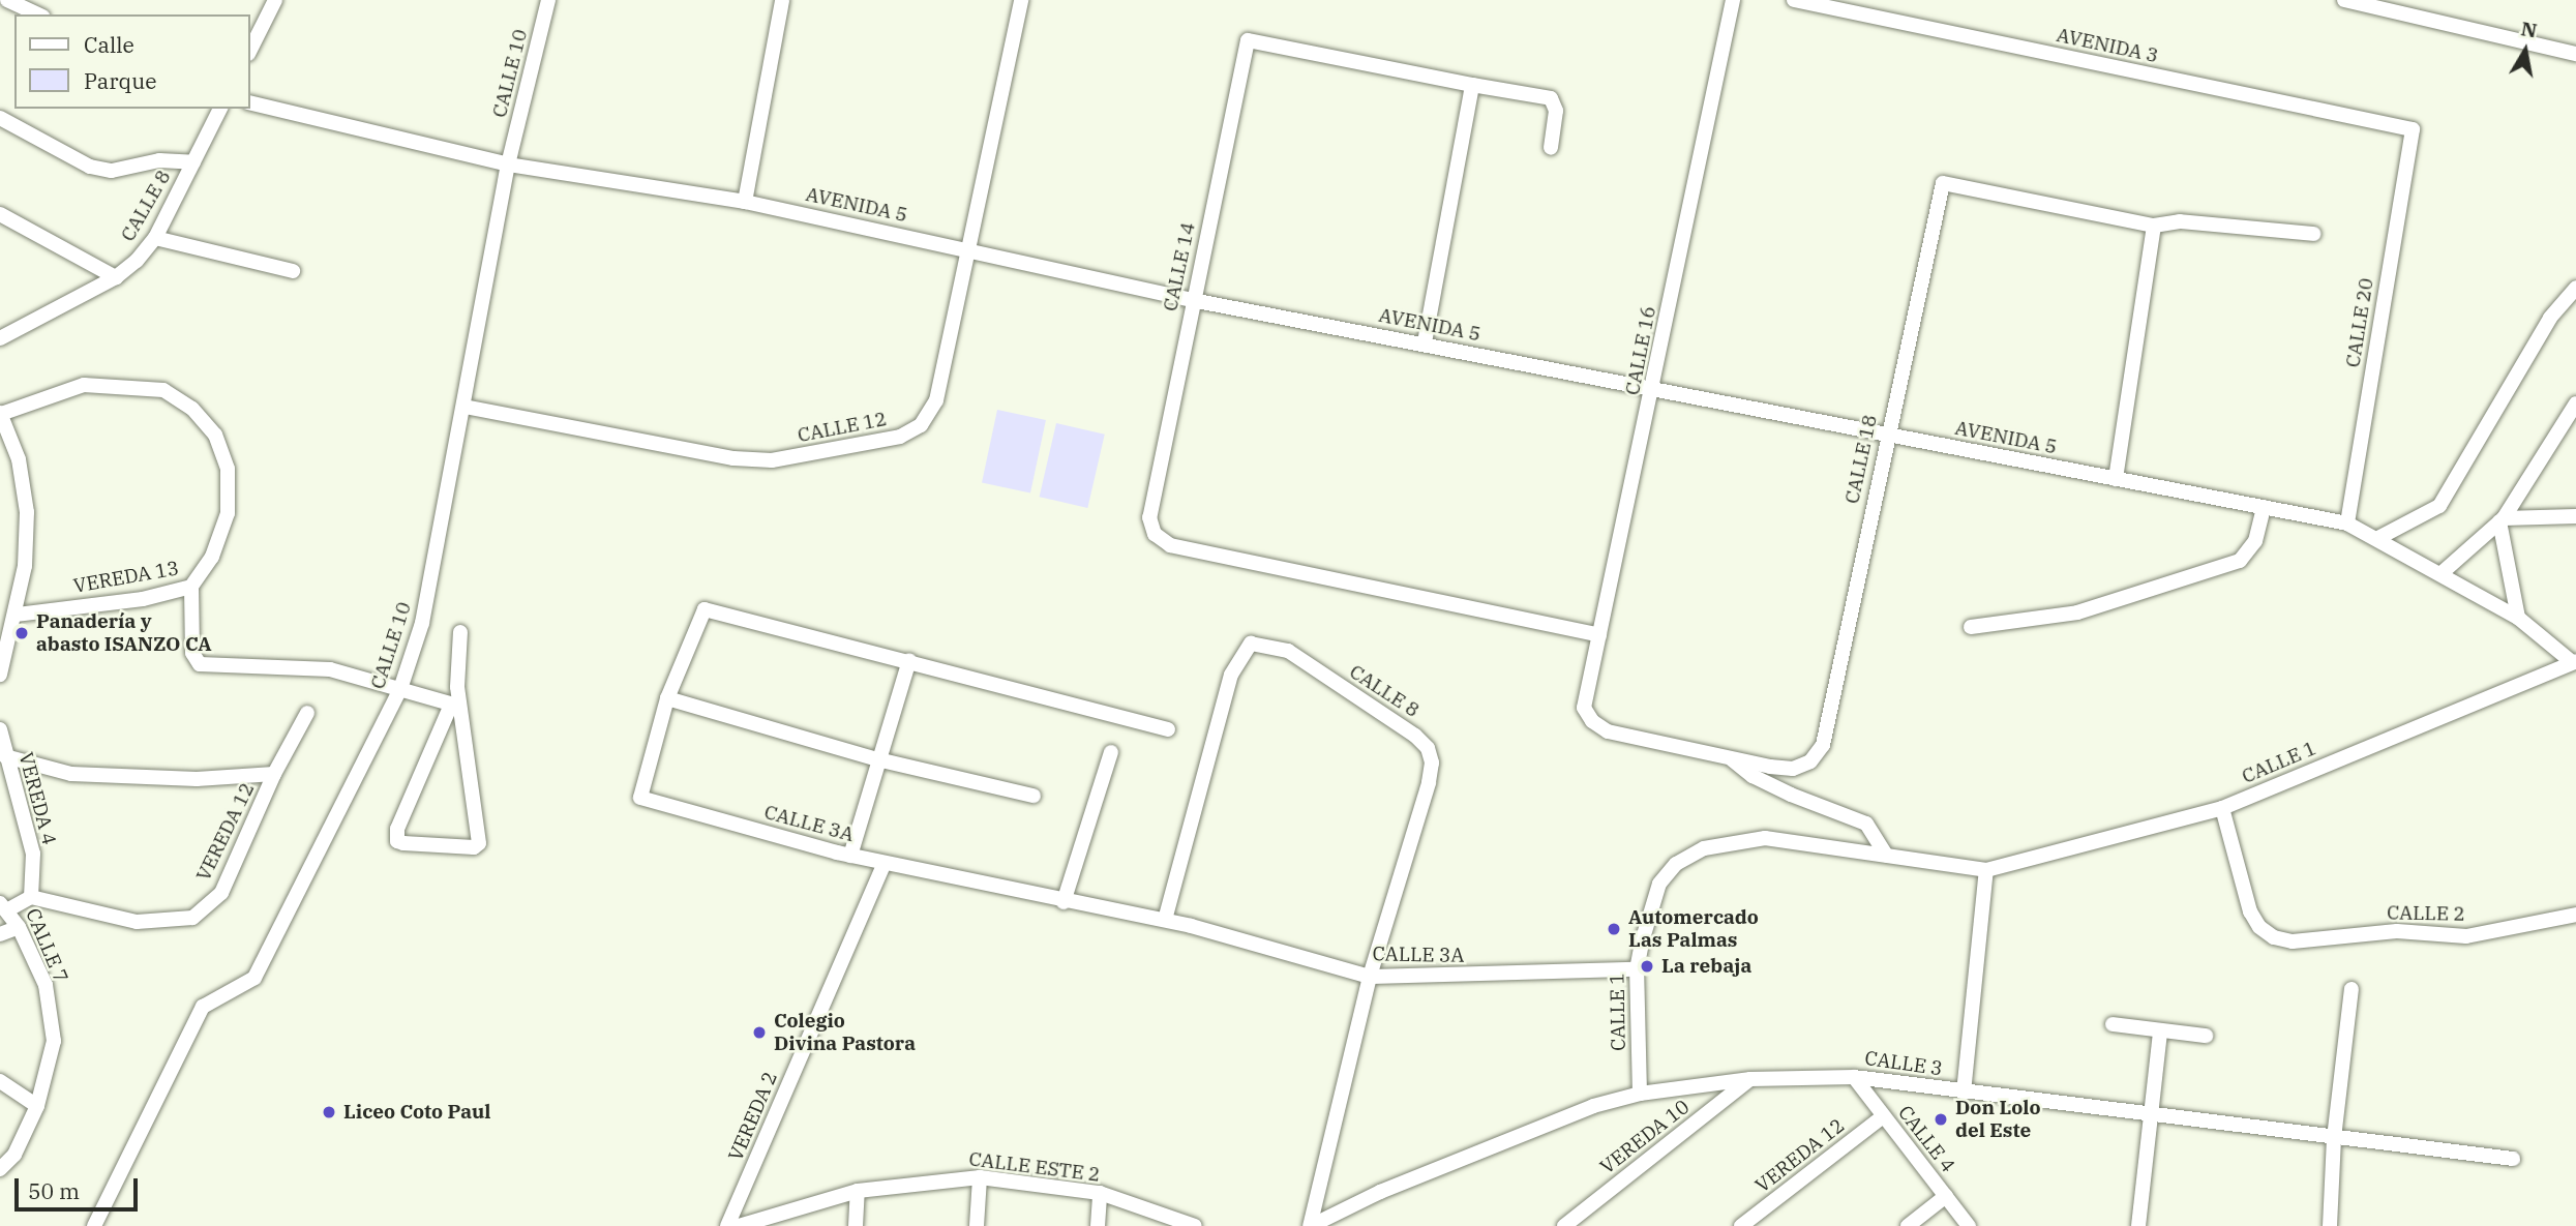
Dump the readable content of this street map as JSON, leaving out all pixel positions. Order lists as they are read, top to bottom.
{
  "streets": {
    "street": [
      "AVENIDA 3",
      "CALLE 10",
      "AVENIDA 5",
      "CALLE 8",
      "CALLE 14",
      "CALLE 20",
      "CALLE 16",
      "CALLE 12",
      "CALLE 18",
      "VEREDA 13",
      "CALLE 1",
      "VEREDA 4",
      "CALLE 3A",
      "VEREDA 12",
      "CALLE 2",
      "CALLE 7",
      "CALLE 3",
      "VEREDA 2",
      "VEREDA 10",
      "CALLE 4",
      "CALLE ESTE 2"
    ]
  },
  "crossings": [
    ["AVENIDA 3", "CALLE 20"],
    ["CALLE 10", "AVENIDA 5"],
    ["CALLE 10", "CALLE 12"],
    ["AVENIDA 5", "CALLE 14"],
    ["AVENIDA 5", "CALLE 20"],
    ["AVENIDA 5", "CALLE 16"],
    ["AVENIDA 5", "CALLE 12"],
    ["AVENIDA 5", "CALLE 18"],
    ["AVENIDA 5", "CALLE 1"],
    ["CALLE 8", "CALLE 3A"],
    ["CALLE 8", "CALLE 3"],
    ["CALLE 14", "CALLE 16"],
    ["CALLE 16", "CALLE 18"],
    ["CALLE 1", "CALLE 3A"],
    ["CALLE 1", "CALLE 2"],
    ["CALLE 1", "CALLE 3"],
    ["VEREDA 4", "VEREDA 12"],
    ["CALLE 3A", "VEREDA 2"],
    ["VEREDA 12", "CALLE 4"],
    ["CALLE 3", "VEREDA 10"],
    ["CALLE 3", "CALLE 4"]
  ],
  "places": [
    "Panadería y abasto ISANZO CA",
    "Automercado Las Palmas",
    "La rebaja",
    "Colegio Divina Pastora",
    "Liceo Coto Paul",
    "Don Lolo del Este"
  ],
  "legend": ["Calle", "Parque"],
  "scale_bar": "50 m",
  "north": "top"
}
